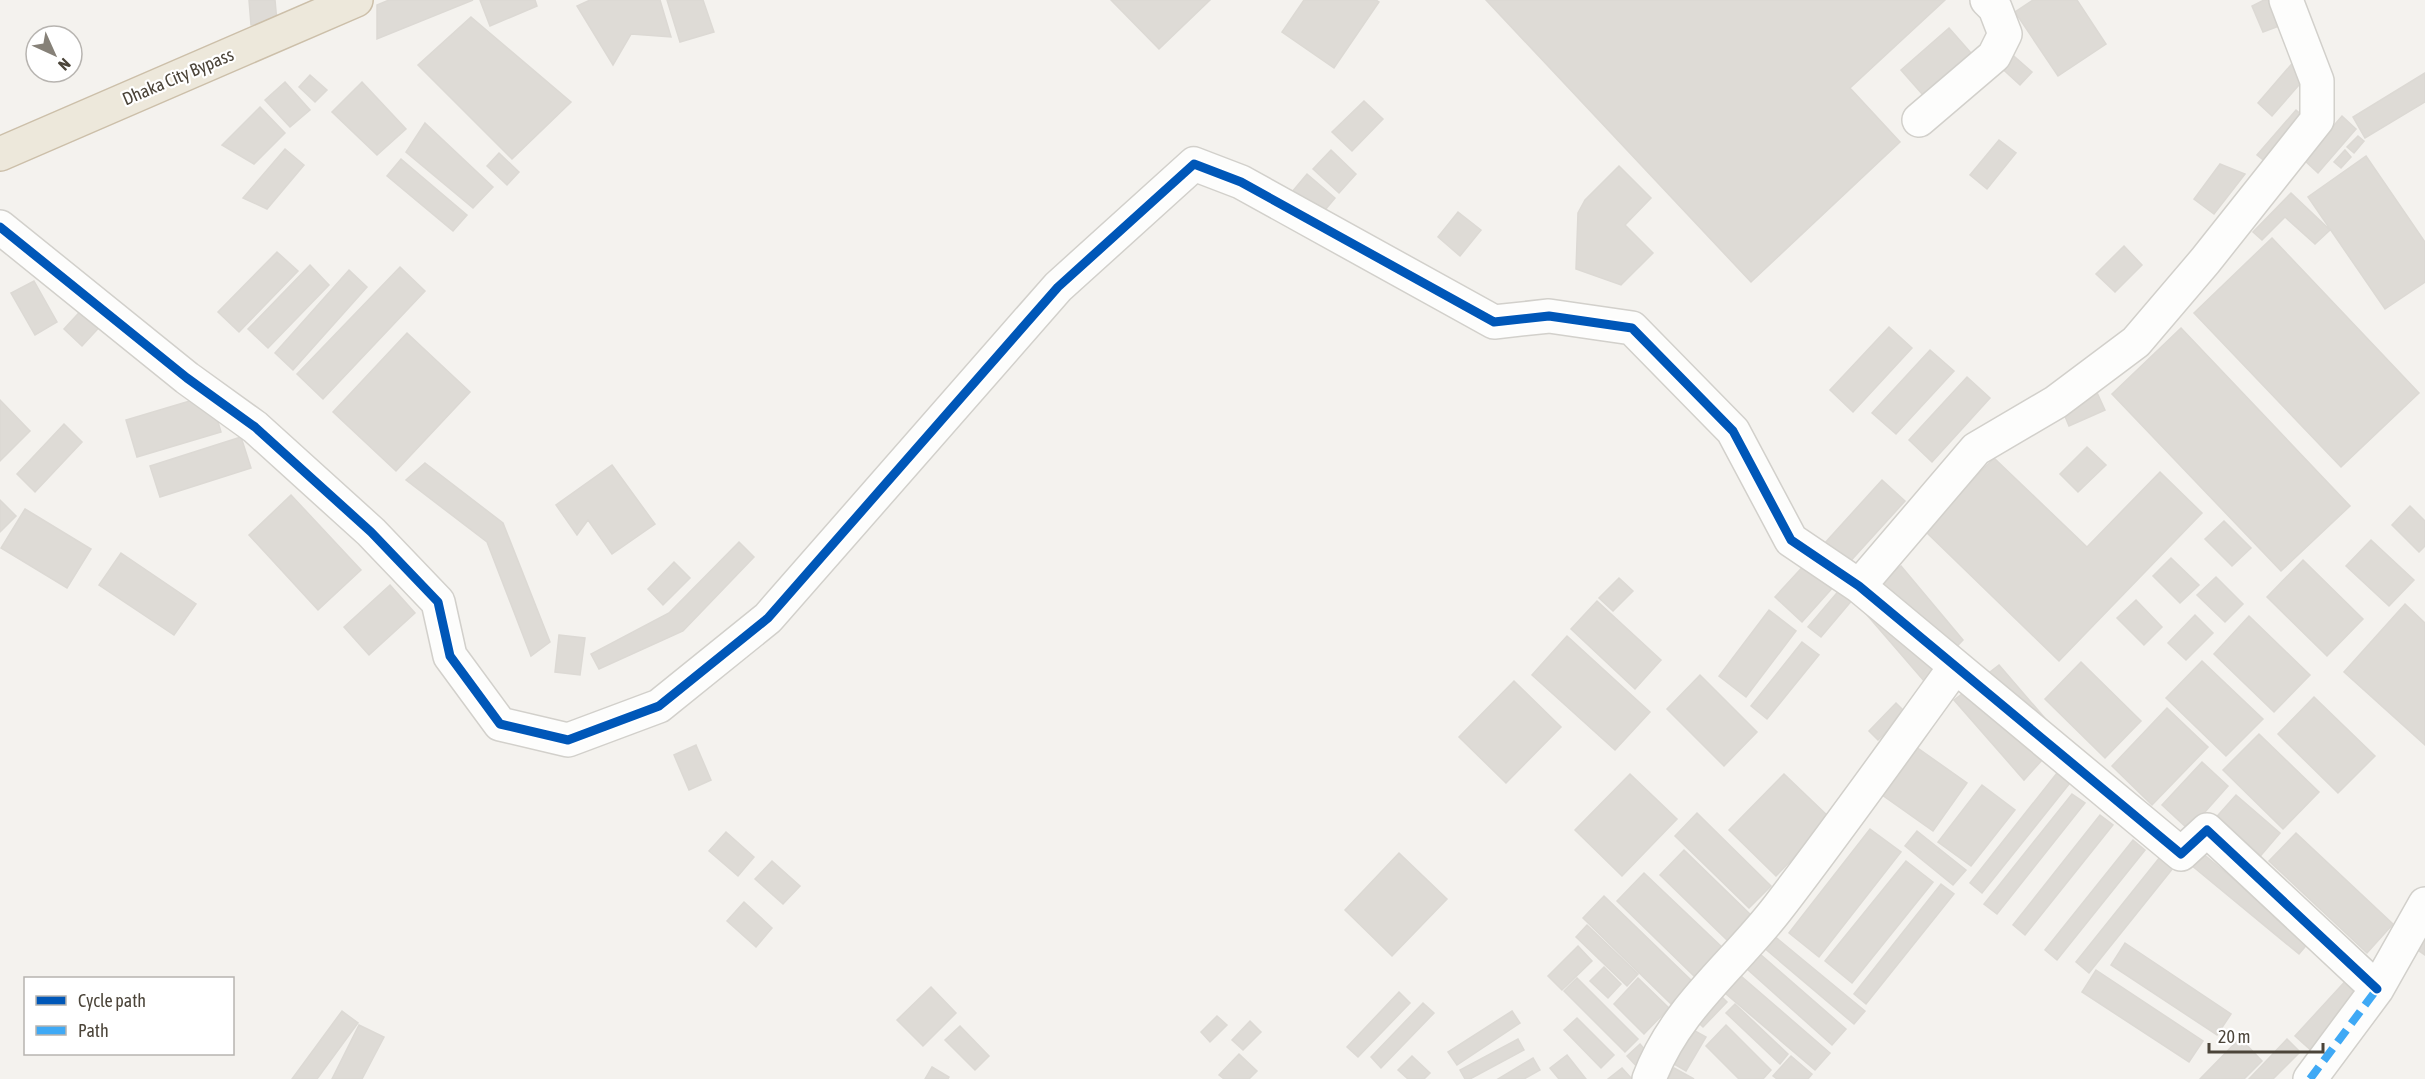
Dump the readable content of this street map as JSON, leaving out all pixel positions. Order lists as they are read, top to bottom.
{
  "streets": {
    "highway": ["Dhaka City Bypass"]
  },
  "legend": ["Cycle path", "Path"],
  "scale_bar": "20 m",
  "north": "bottom right"
}
